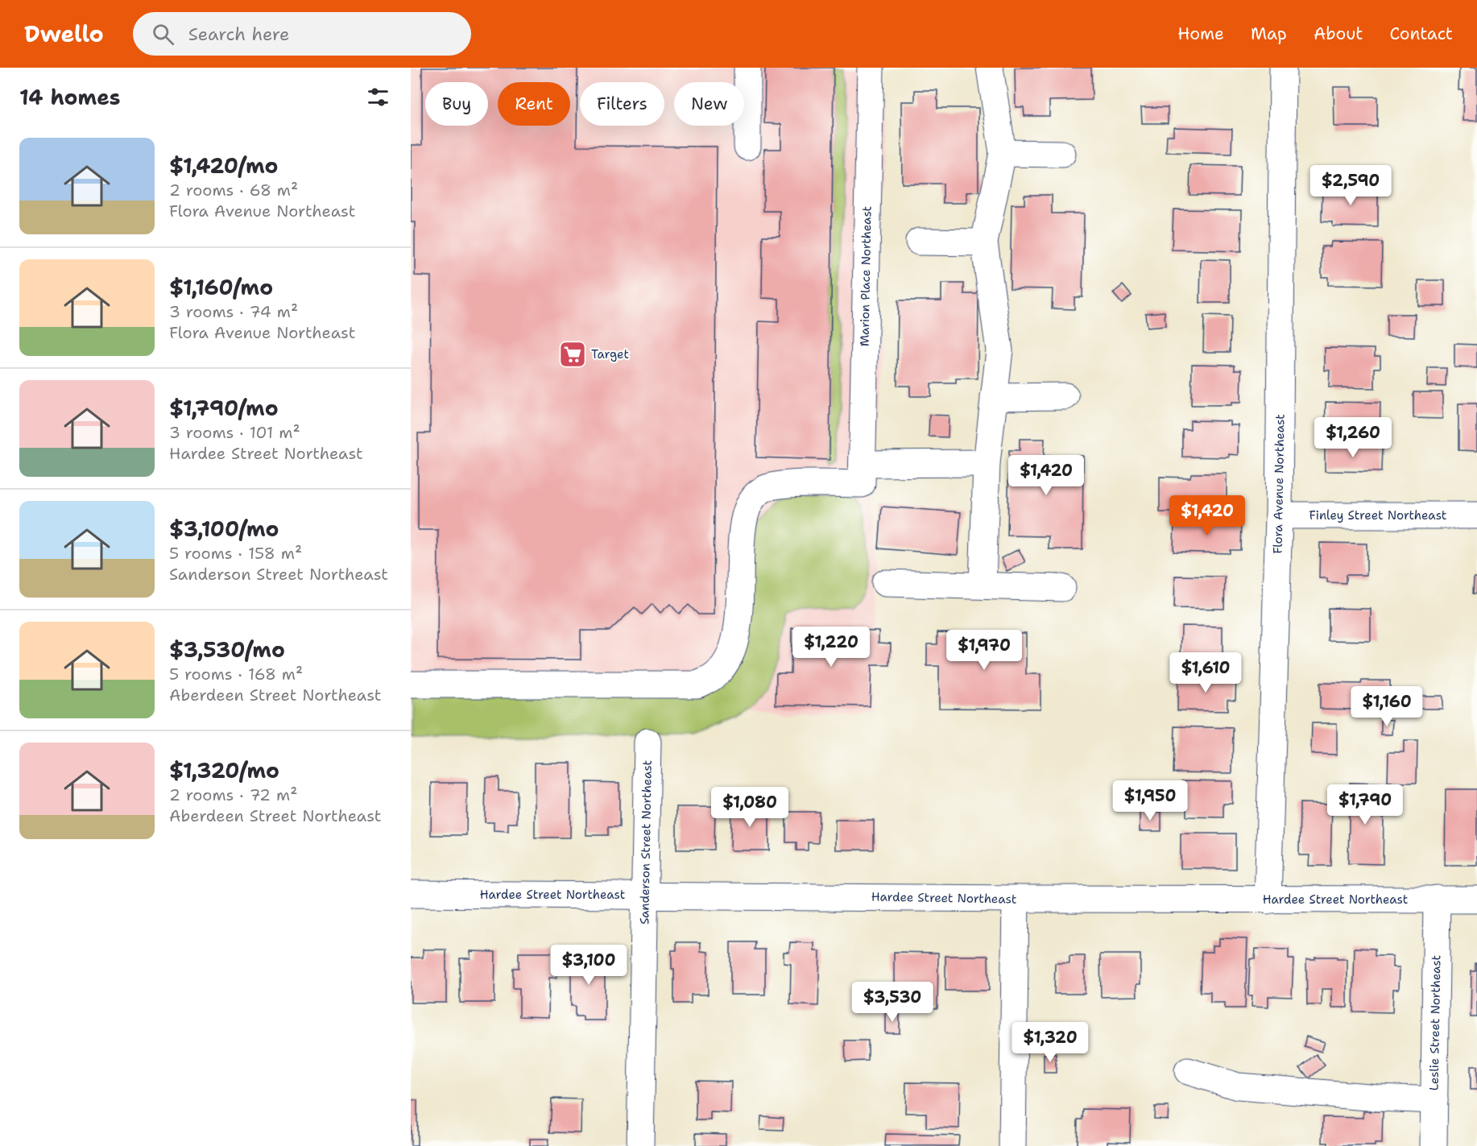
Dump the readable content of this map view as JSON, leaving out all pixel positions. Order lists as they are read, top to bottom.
{
  "streets": {
    "street": [
      "Marion Place Northeast",
      "Flora Avenue Northeast",
      "Finley Street Northeast",
      "Sanderson Street Northeast",
      "Hardee Street Northeast",
      "Leslie Street Northeast"
    ]
  },
  "crossings": [
    ["Flora Avenue Northeast", "Finley Street Northeast"],
    ["Flora Avenue Northeast", "Hardee Street Northeast"],
    ["Sanderson Street Northeast", "Hardee Street Northeast"],
    ["Hardee Street Northeast", "Leslie Street Northeast"]
  ],
  "places": {
    "supermarket": ["Target"]
  },
  "page": {
    "header": "Dwello",
    "search": "Search here",
    "nav": [
      "Home",
      "Map",
      "About",
      "Contact"
    ],
    "heading": "14 homes",
    "chip": [
      "Buy",
      "Rent",
      "Filters",
      "New"
    ],
    "list": [
      {
        "name": "$1,420/mo",
        "note": "2 rooms · 68 m² · Flora Avenue Northeast"
      },
      {
        "name": "$1,160/mo",
        "note": "3 rooms · 74 m² · Flora Avenue Northeast"
      },
      {
        "name": "$1,790/mo",
        "note": "3 rooms · 101 m² · Hardee Street Northeast"
      },
      {
        "name": "$3,100/mo",
        "note": "5 rooms · 158 m² · Sanderson Street Northeast"
      },
      {
        "name": "$3,530/mo",
        "note": "5 rooms · 168 m² · Aberdeen Street Northeast"
      },
      {
        "name": "$1,320/mo",
        "note": "2 rooms · 72 m² · Aberdeen Street Northeast"
      }
    ],
    "price": [
      "$2,590",
      "$1,260",
      "$1,420",
      "$1,420",
      "$1,220",
      "$1,970",
      "$1,610",
      "$1,160",
      "$1,950",
      "$1,790",
      "$1,080",
      "$3,100",
      "$3,530",
      "$1,320"
    ]
  }
}
